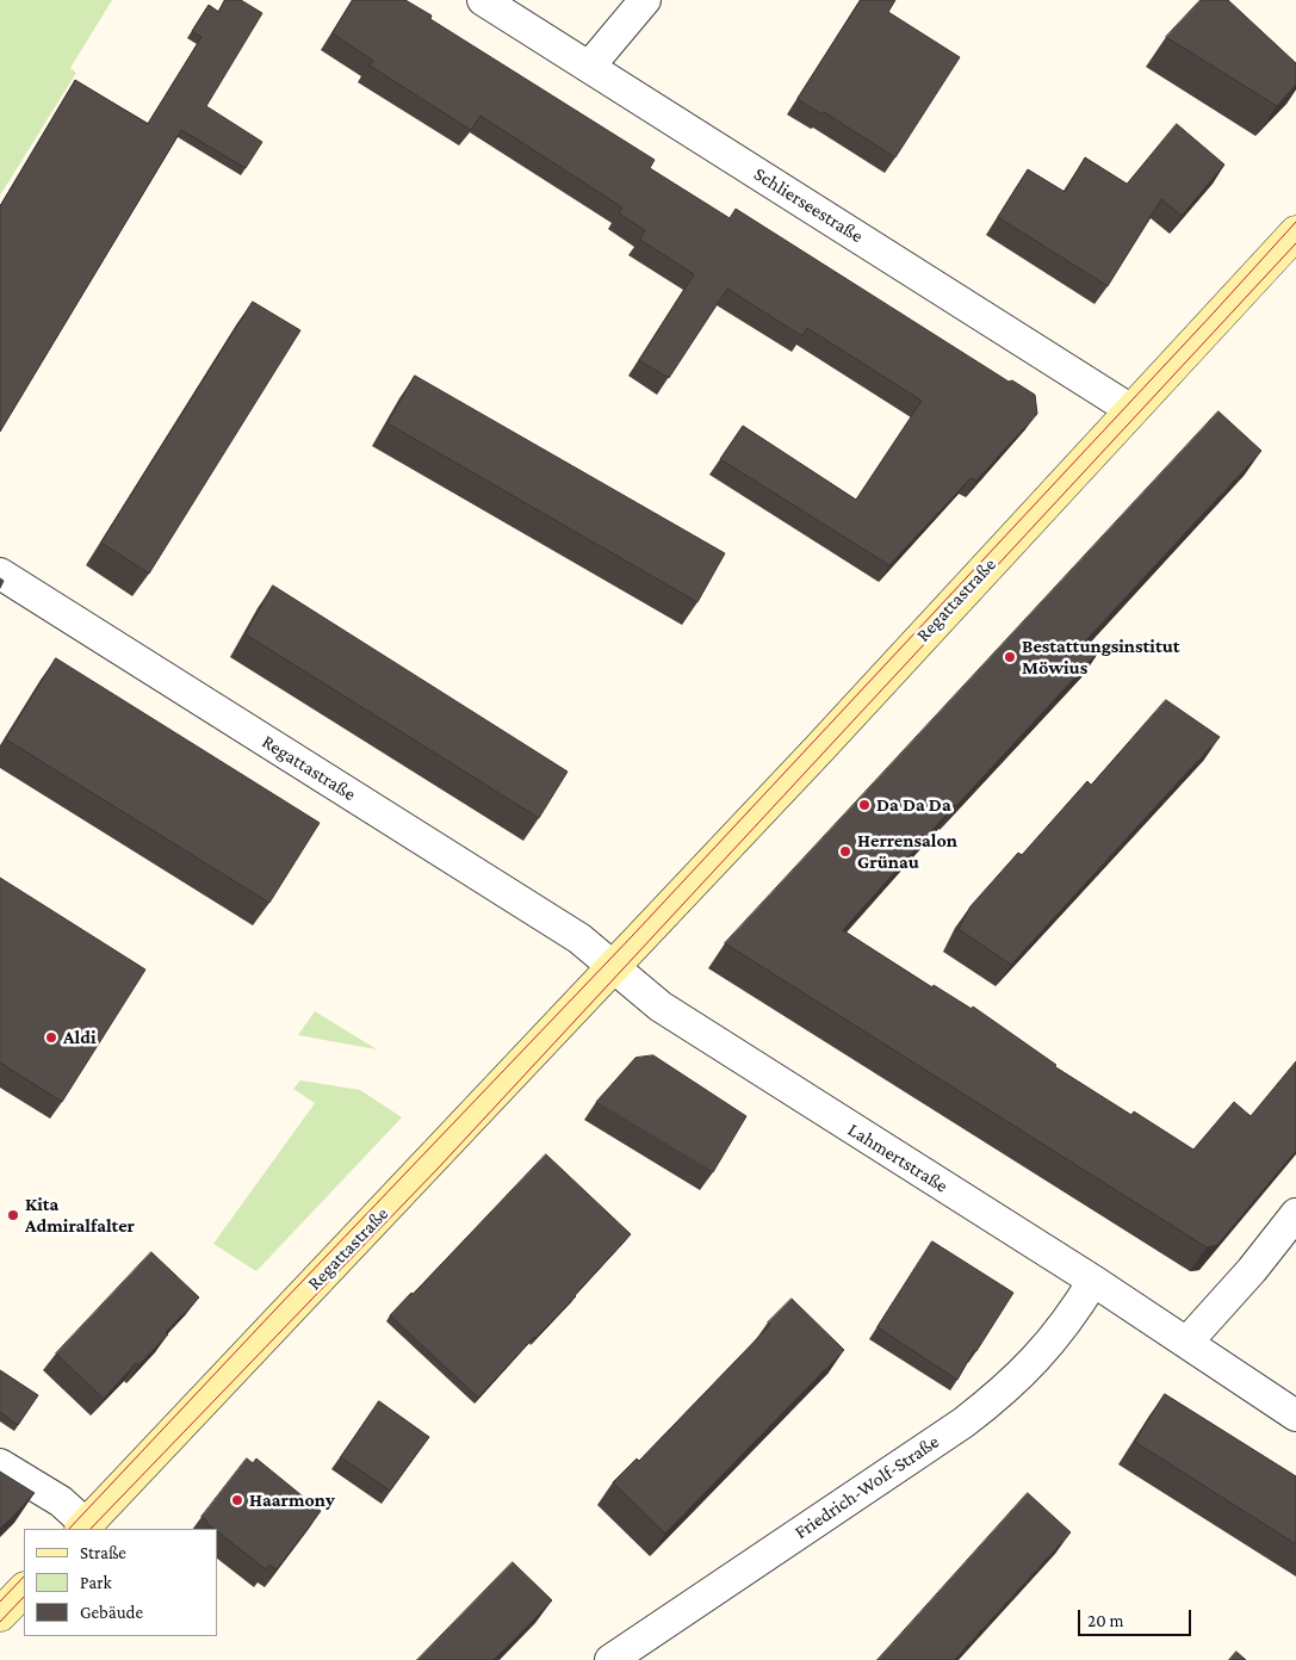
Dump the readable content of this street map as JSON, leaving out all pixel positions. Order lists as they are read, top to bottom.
{
  "streets": {
    "main road": ["Regattastraße"],
    "street": ["Schlierseestraße", "Lahmertstraße", "Friedrich-Wolf-Straße"]
  },
  "crossings": [
    ["Schlierseestraße", "Regattastraße"],
    ["Regattastraße", "Lahmertstraße"],
    ["Lahmertstraße", "Friedrich-Wolf-Straße"]
  ],
  "places": [
    "Bestattungsinstitut Möwius",
    "Da Da Da",
    "Herrensalon Grünau",
    "Aldi",
    "Kita Admiralfalter",
    "Haarmony"
  ],
  "legend": ["Straße", "Park", "Gebäude"],
  "scale_bar": "20 m"
}
